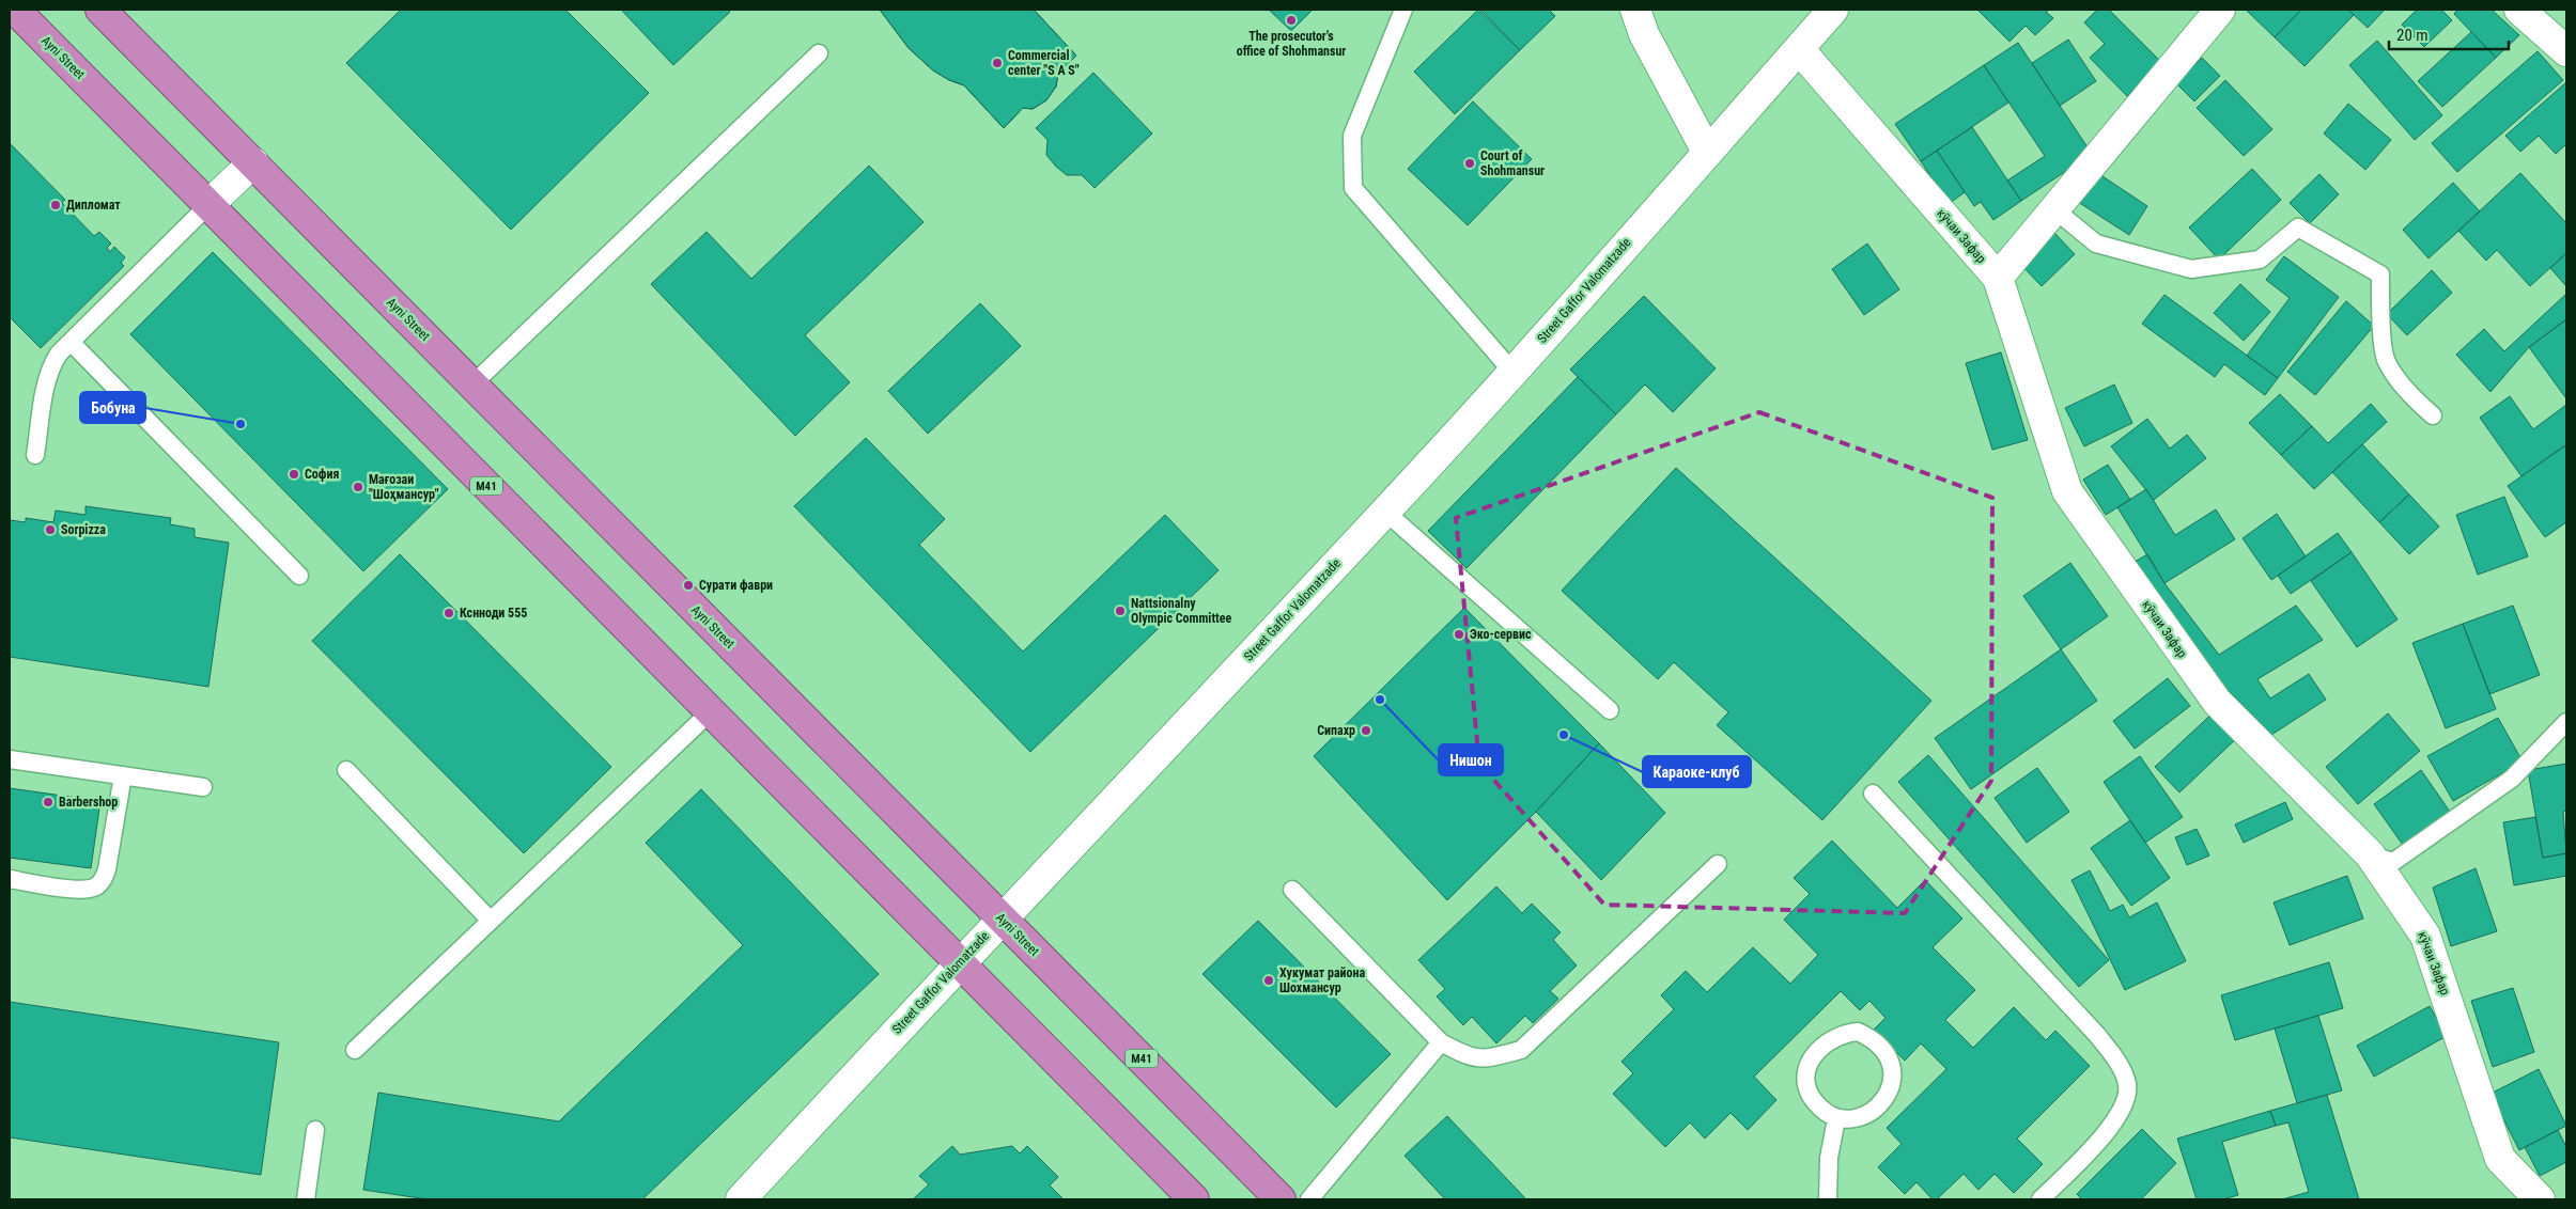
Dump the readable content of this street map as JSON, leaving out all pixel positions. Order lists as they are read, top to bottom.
{
  "streets": {
    "highway": ["Ayni Street", "M41"],
    "street": ["кӯчаи Зафар", "Street Gaffor Valomatzade"]
  },
  "crossings": [
    ["Ayni Street", "Street Gaffor Valomatzade"],
    ["кӯчаи Зафар", "Street Gaffor Valomatzade"]
  ],
  "places": [
    "The prosecutor's office of Shohmansur",
    "Commercial center \"S A S\"",
    "Court of Shohmansur",
    "Дипломат",
    "Бобуна",
    "София",
    "Мағозаи \"Шоҳмансур\"",
    "Sorpizza",
    "Сурати фаври",
    "Nattsionalny Olympic Committee",
    "Кснноди 555",
    "Эко-сервис",
    "Нишон",
    "Сипахр",
    "Караоке-клуб",
    "Barbershop",
    "Хукумат района Шохмансур"
  ],
  "scale_bar": "20 m"
}
